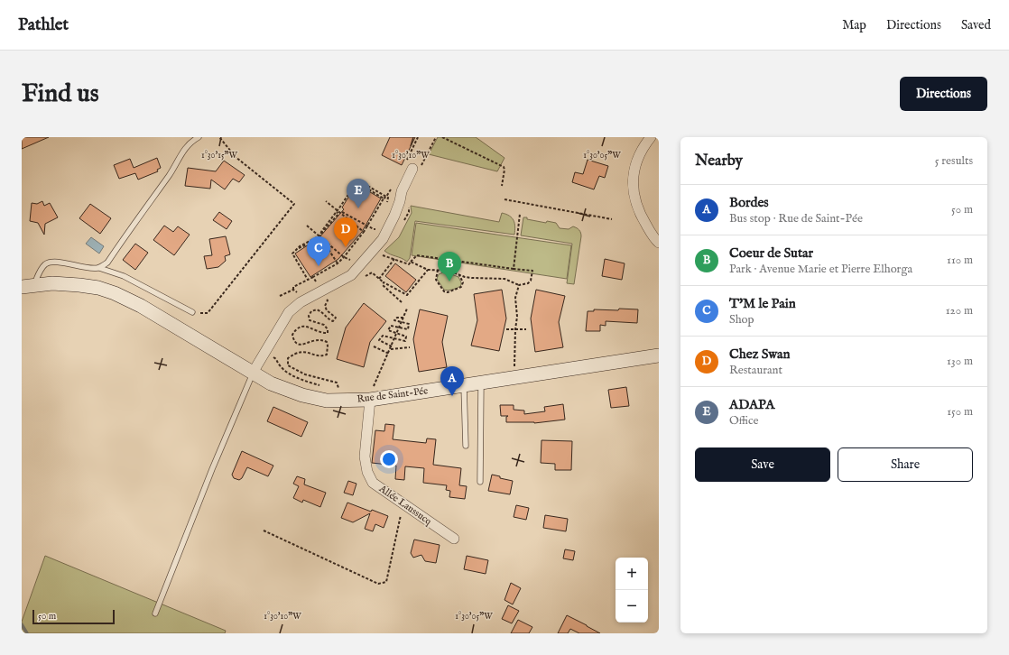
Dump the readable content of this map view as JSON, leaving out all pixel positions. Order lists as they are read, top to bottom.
{
  "streets": {
    "main road": ["Rue de Saint-Pée"],
    "street": ["Allée Laussucq"]
  },
  "crossings": [
    ["Rue de Saint-Pée", "Allée Laussucq"]
  ],
  "scale_bar": "50 m",
  "page": {
    "header": "Pathlet",
    "nav": ["Map", "Directions", "Saved"],
    "buttons": [
      "Directions",
      ["Save", "Share"]
    ],
    "title": "Find us",
    "heading": ["Nearby", "5 results"],
    "pins": [
      "E",
      "D",
      "C",
      "B",
      "A"
    ],
    "list": [
      {
        "mark": "A",
        "name": "Bordes",
        "note": "Bus stop · Rue de Saint-Pée",
        "value": "50 m"
      },
      {
        "mark": "B",
        "name": "Coeur de Sutar",
        "note": "Park · Avenue Marie et Pierre Elhorga",
        "value": "110 m"
      },
      {
        "mark": "C",
        "name": "T'M le Pain",
        "note": "Shop",
        "value": "120 m"
      },
      {
        "mark": "D",
        "name": "Chez Swan",
        "note": "Restaurant",
        "value": "130 m"
      },
      {
        "mark": "E",
        "name": "ADAPA",
        "note": "Office",
        "value": "150 m"
      }
    ],
    "map_buttons": ["+", "−"],
    "scale": "50 m"
  },
  "coordinates": ["1°30'15\"W", "1°30'10\"W", "1°30'05\"W"]
}
